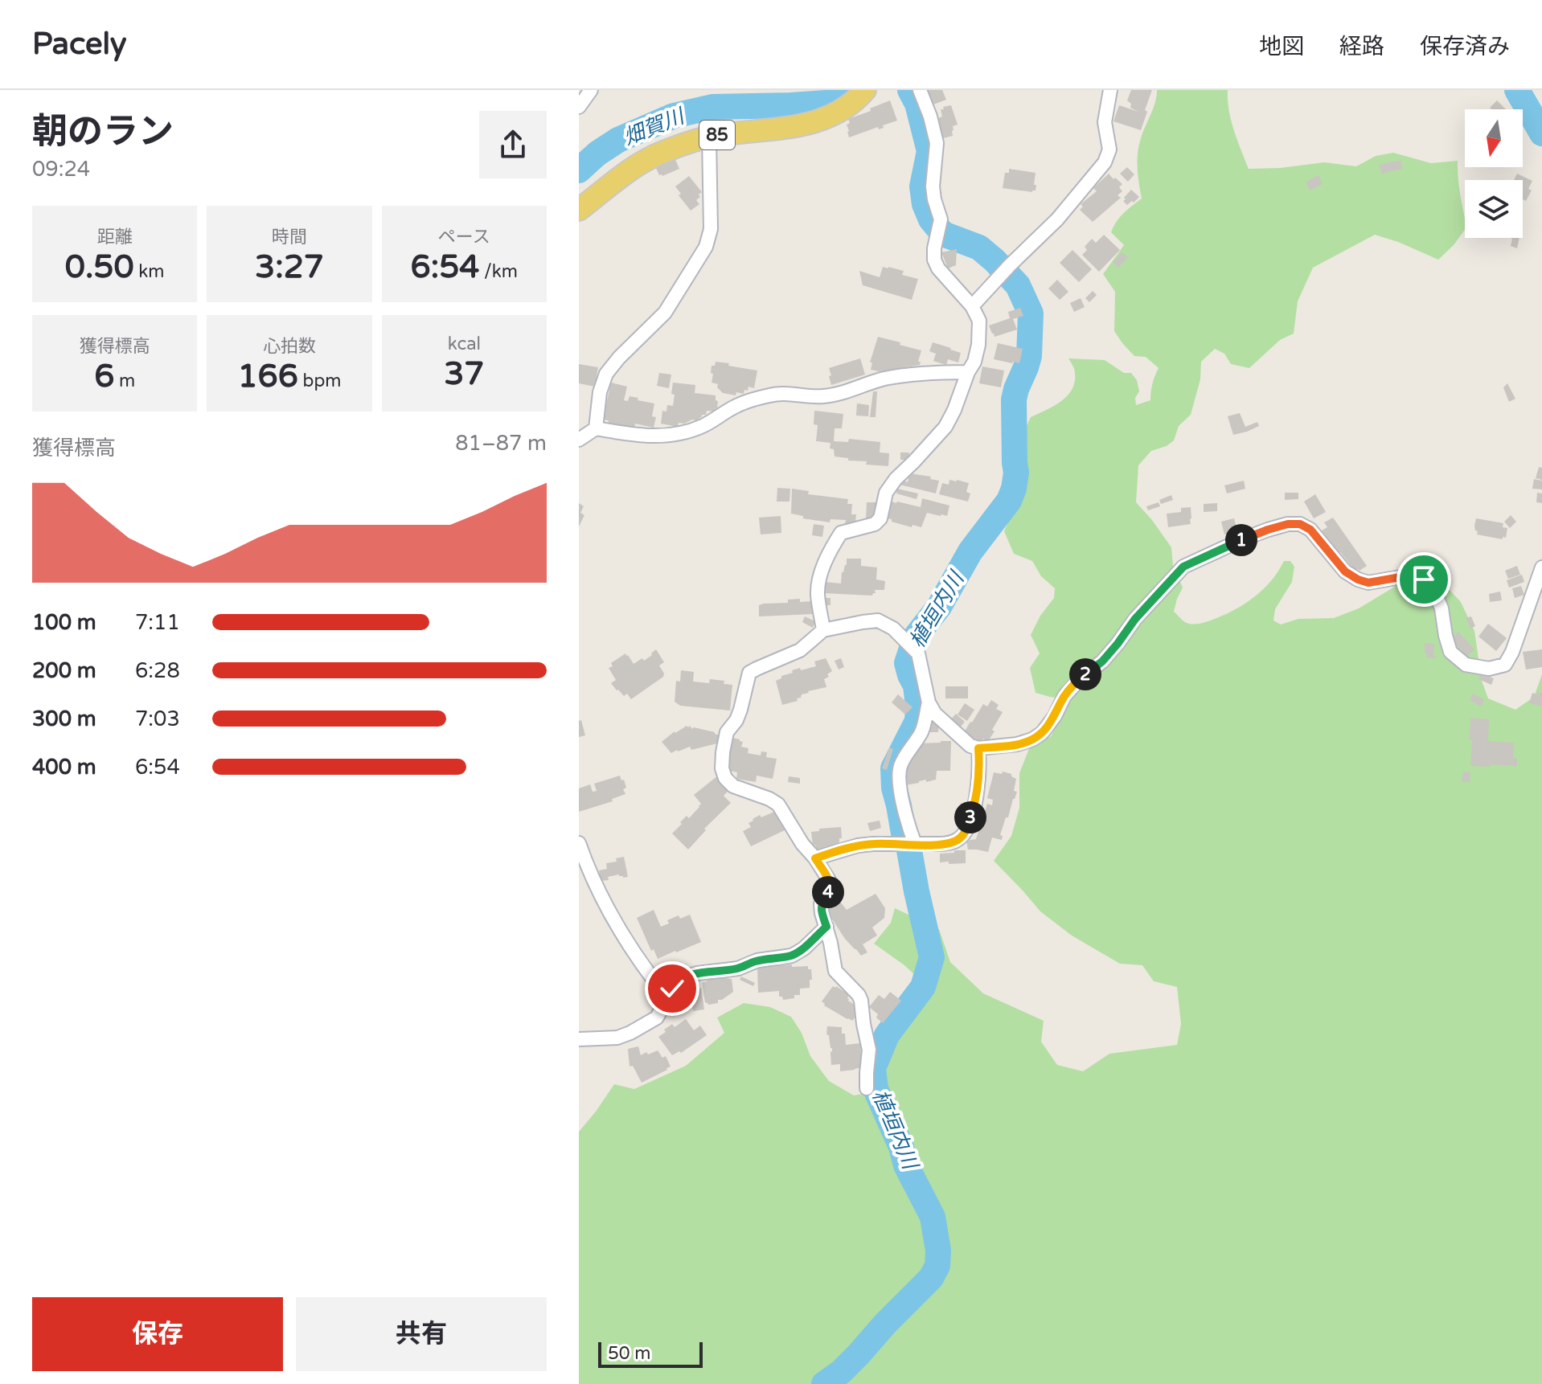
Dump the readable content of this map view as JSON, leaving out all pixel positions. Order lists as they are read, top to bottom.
{
  "streets": {
    "main road": ["85"]
  },
  "water": ["畑賀川", "植垣内川"],
  "scale_bar": "50 m",
  "north": "bottom",
  "page": {
    "header": "Pacely",
    "nav": ["地図", "経路", "保存済み"],
    "heading": ["朝のラン", "09:24"],
    "stats": [
      ["距離", "0.50 km"],
      ["時間", "3:27"],
      ["ペース", "6:54 /km"],
      ["獲得標高", "6 m"],
      ["心拍数", "166 bpm"],
      ["kcal", "37"]
    ],
    "chart": ["獲得標高", "81–87 m"],
    "pins": [
      "1",
      "2",
      "3",
      "4"
    ],
    "list": [
      {
        "name": "100 m",
        "note": "7:11"
      },
      {
        "name": "200 m",
        "note": "6:28"
      },
      {
        "name": "300 m",
        "note": "7:03"
      },
      {
        "name": "400 m",
        "note": "6:54"
      }
    ],
    "buttons": ["保存", "共有"],
    "scale": "50 m"
  }
}
